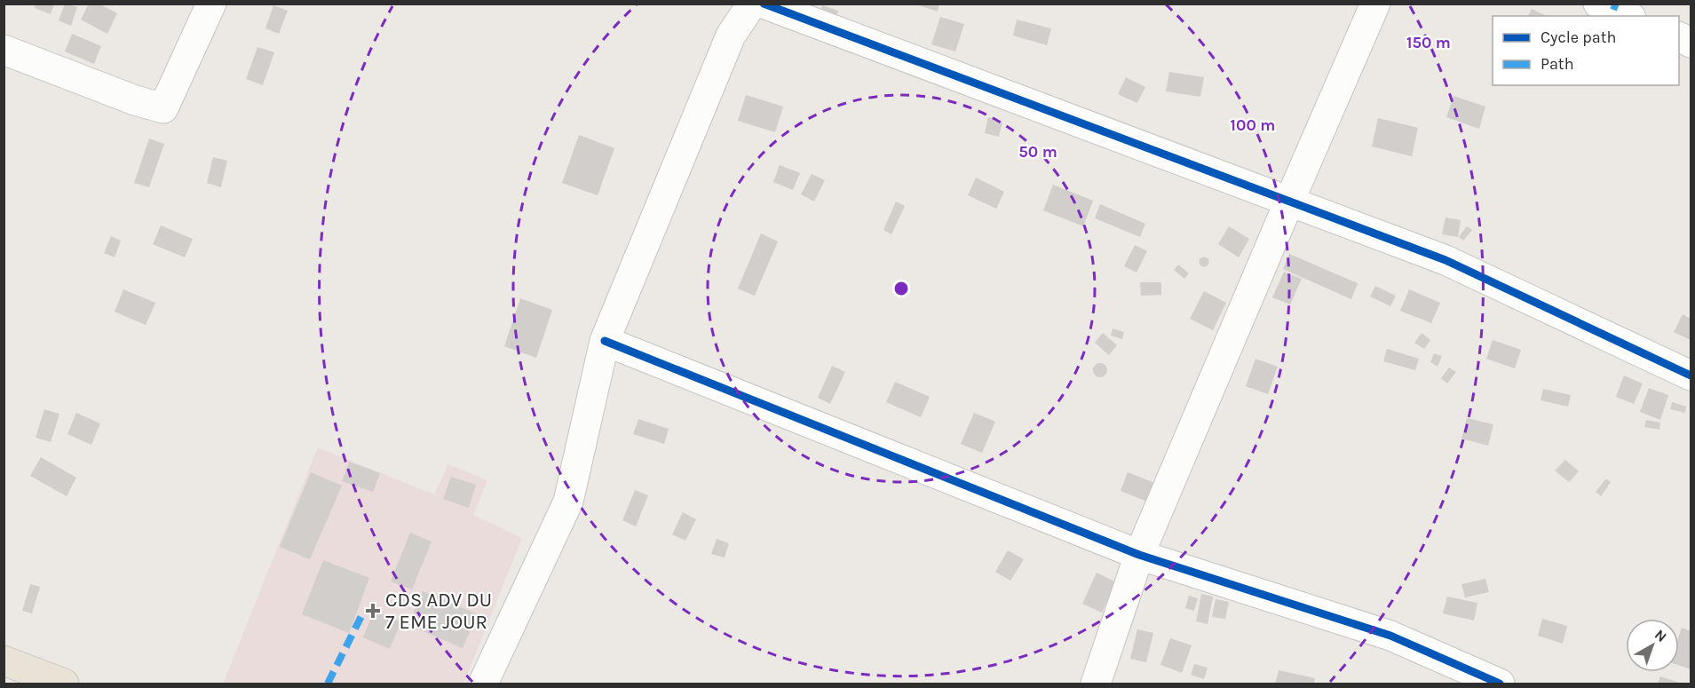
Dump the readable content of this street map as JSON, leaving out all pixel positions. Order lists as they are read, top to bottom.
{
  "places": {
    "health": ["CDS ADV DU 7 EME JOUR"]
  },
  "legend": ["Cycle path", "Path"],
  "north": "top right",
  "rings": ["150 m", "100 m", "50 m"]
}
